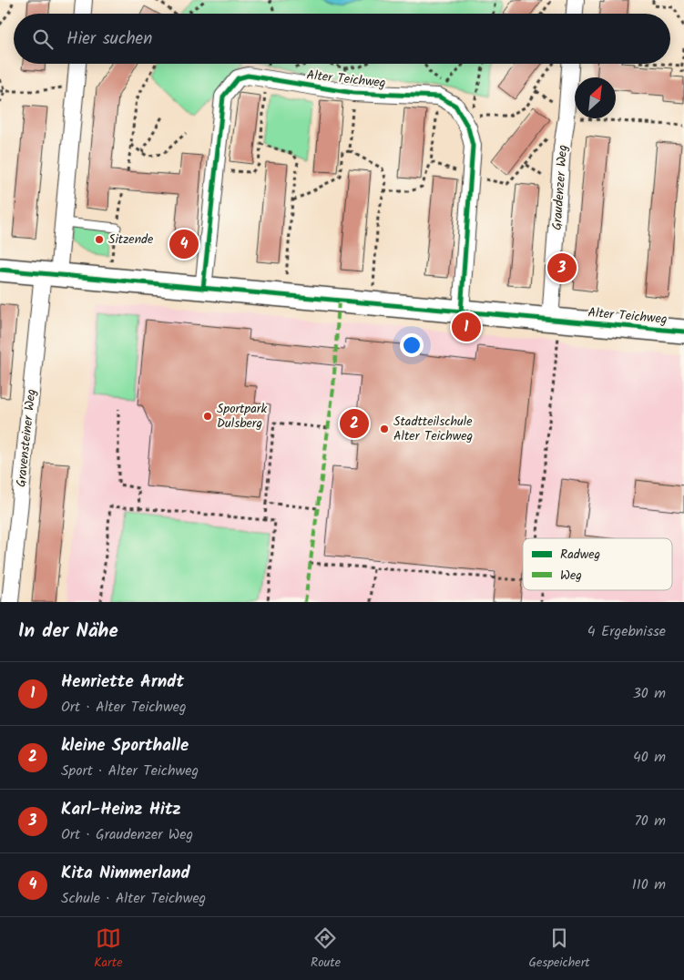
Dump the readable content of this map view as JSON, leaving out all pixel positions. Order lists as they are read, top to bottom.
{
  "streets": {
    "street": ["Alter Teichweg", "Graudenzer Weg", "Gravensteiner Weg"]
  },
  "crossings": [
    ["Alter Teichweg", "Graudenzer Weg"],
    ["Alter Teichweg", "Gravensteiner Weg"]
  ],
  "places": ["Sitzende", "Sportpark Dulsberg", "Stadtteilschule Alter Teichweg"],
  "legend": ["Radweg", "Weg"],
  "north": "top right",
  "page": {
    "search": "Hier suchen",
    "pins": [
      "4",
      "3",
      "1",
      "2"
    ],
    "heading": ["In der Nähe", "4 Ergebnisse"],
    "list": [
      {
        "mark": "1",
        "name": "Henriette Arndt",
        "note": "Ort · Alter Teichweg",
        "value": "30 m"
      },
      {
        "mark": "2",
        "name": "kleine Sporthalle",
        "note": "Sport · Alter Teichweg",
        "value": "40 m"
      },
      {
        "mark": "3",
        "name": "Karl-Heinz Hitz",
        "note": "Ort · Graudenzer Weg",
        "value": "70 m"
      },
      {
        "mark": "4",
        "name": "Kita Nimmerland",
        "note": "Schule · Alter Teichweg",
        "value": "110 m"
      }
    ],
    "nav": ["Karte", "Route", "Gespeichert"]
  }
}
